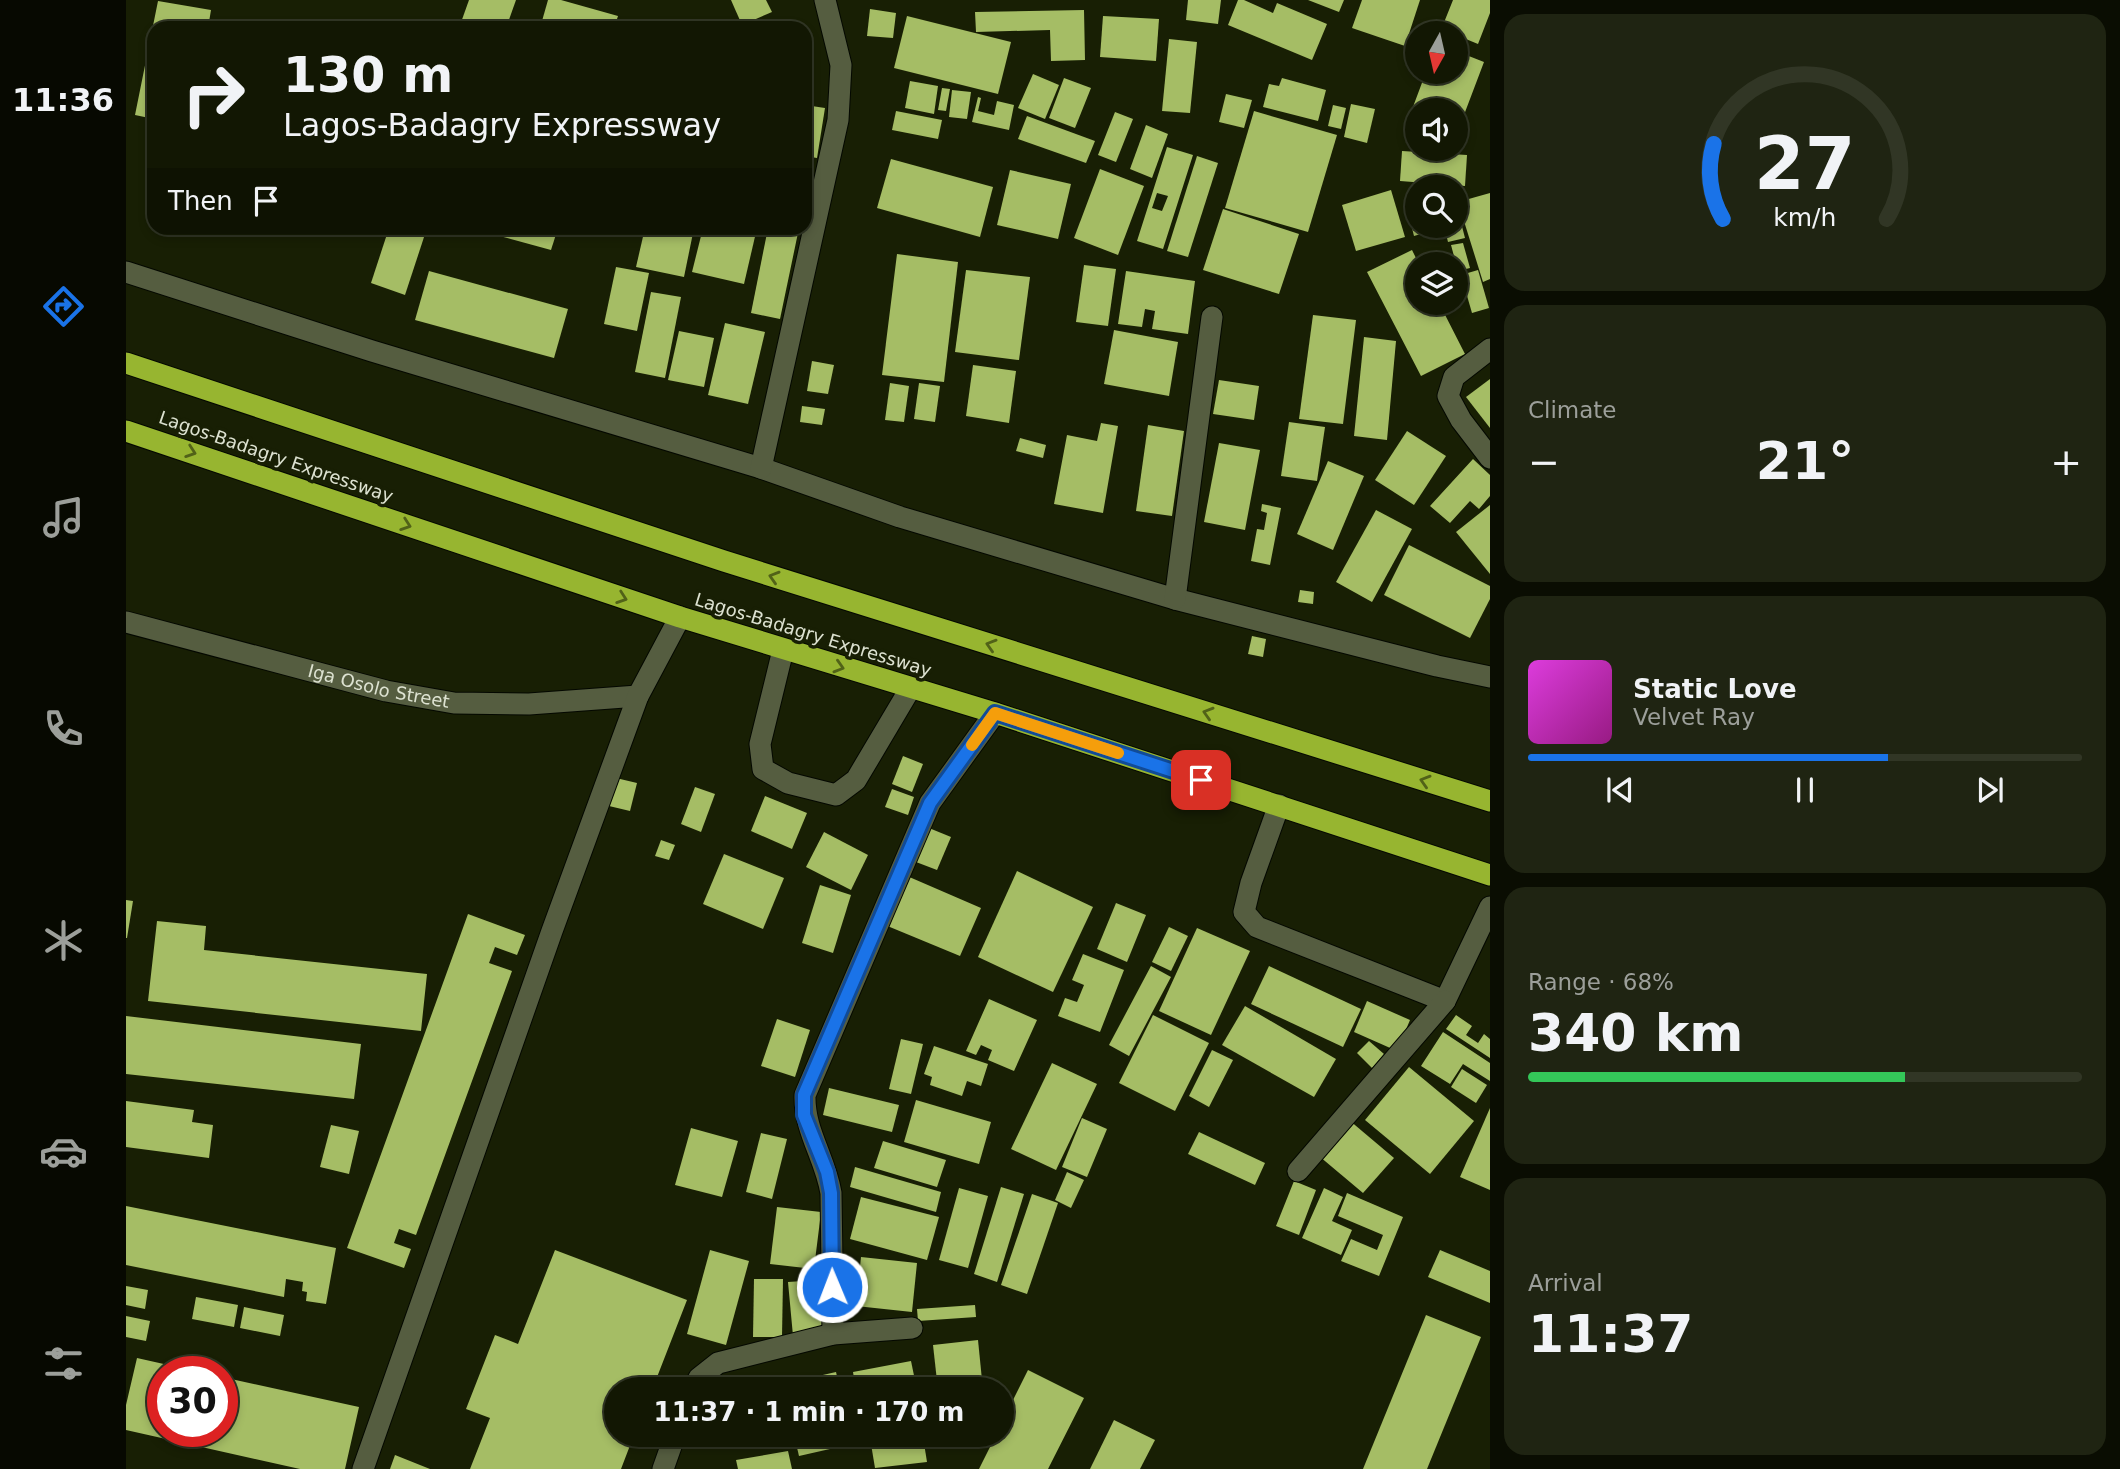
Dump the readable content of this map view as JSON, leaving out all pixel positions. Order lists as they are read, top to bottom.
{
  "streets": {
    "highway": ["Lagos-Badagry Expressway"],
    "street": ["Iga Osolo Street"]
  },
  "north": "bottom",
  "page": {
    "tabs": "11:36",
    "turn": ["130 m", "Lagos-Badagry Expressway"],
    "then": "Then",
    "tile": [
      "Climate",
      ["Range · 68%", "340 km"],
      ["Arrival", "11:37"]
    ],
    "heat": ["−", "21°", "+"],
    "song": ["Static Love", "Velvet Ray"],
    "limit": "30",
    "trip": "11:37 · 1 min · 170 m",
    "gauge": ["27", "km/h"]
  }
}
